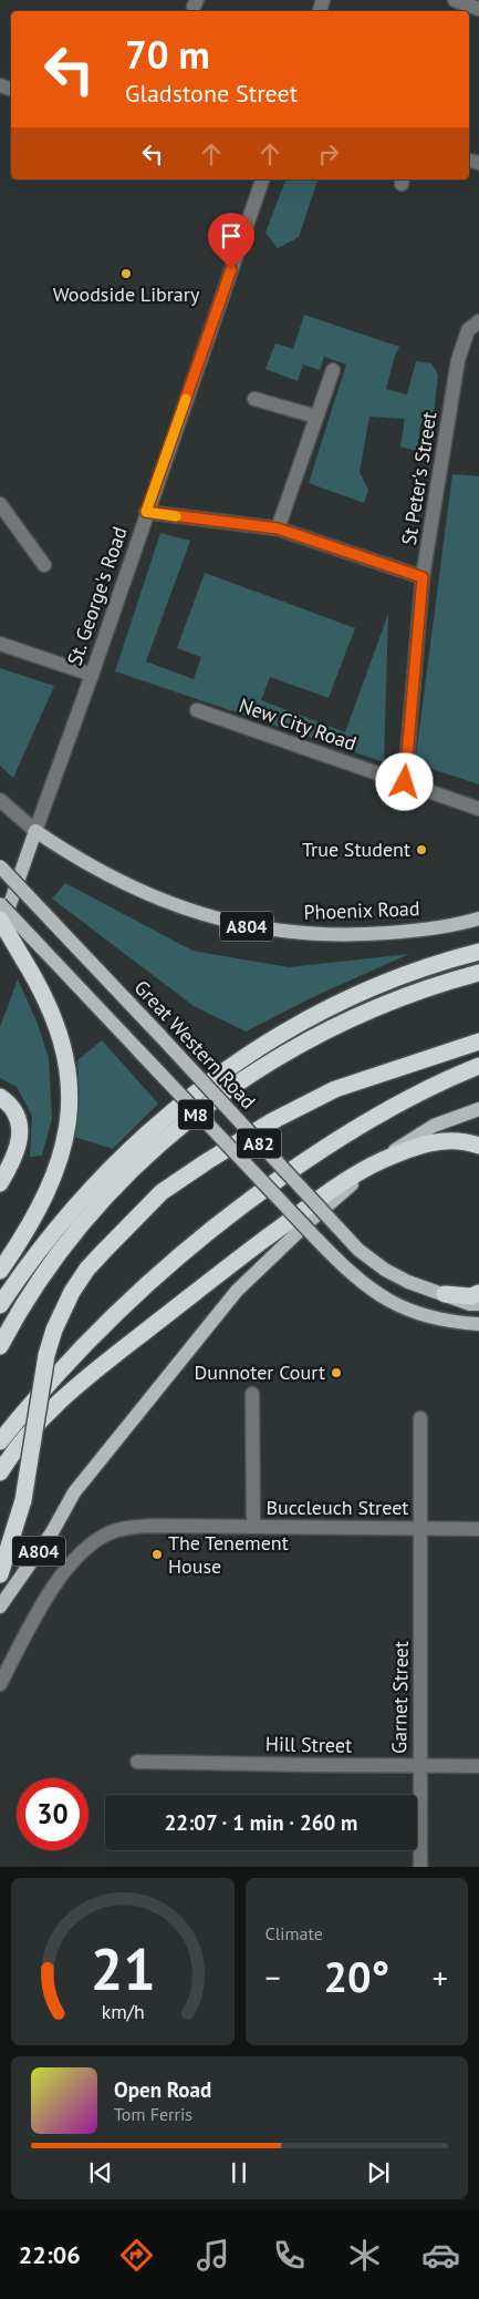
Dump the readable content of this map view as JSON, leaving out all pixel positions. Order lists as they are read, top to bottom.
{
  "streets": {
    "highway": ["M8"],
    "main road": [
      "St. George's Road",
      "Phoenix Road",
      "A804",
      "Great Western Road",
      "A82"
    ],
    "street": [
      "St Peter's Street",
      "New City Road",
      "Buccleuch Street",
      "Garnet Street",
      "Hill Street"
    ]
  },
  "crossings": [
    ["St Peter's Street", "New City Road"],
    ["St. George's Road", "Phoenix Road"],
    ["Buccleuch Street", "Garnet Street"],
    ["Garnet Street", "Hill Street"]
  ],
  "places": [
    "Woodside Library",
    "True Student",
    "Dunnoter Court",
    "The Tenement House"
  ],
  "page": {
    "turn": ["70 m", "Gladstone Street"],
    "limit": "30",
    "trip": "22:07 · 1 min · 260 m",
    "tile": "Climate",
    "heat": ["−", "20°", "+"],
    "song": ["Open Road", "Tom Ferris"],
    "tabs": "22:06",
    "gauge": ["21", "km/h"]
  }
}
